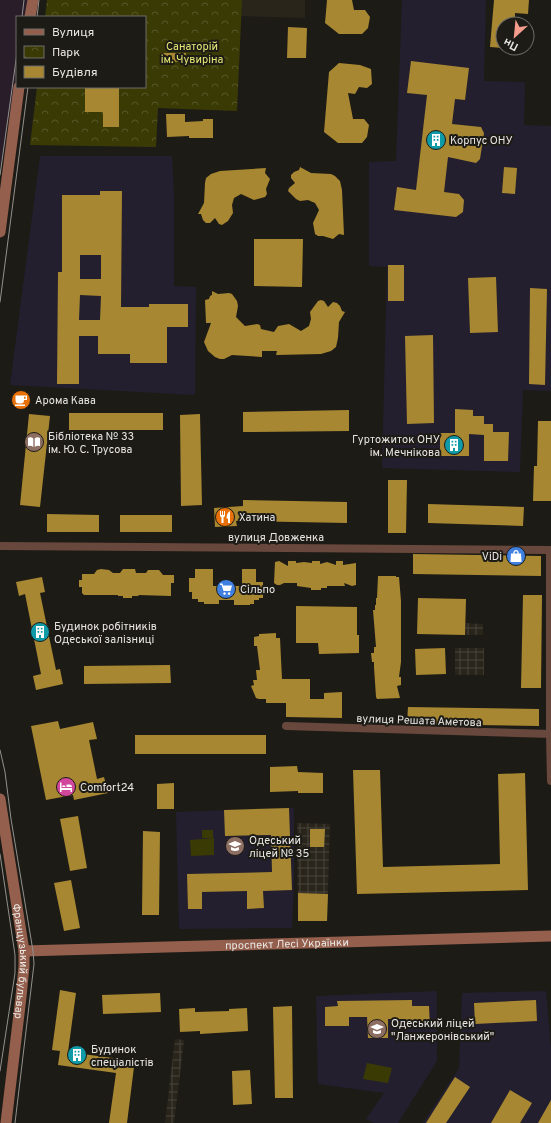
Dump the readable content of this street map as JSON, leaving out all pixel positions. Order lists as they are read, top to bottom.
{
  "streets": {
    "street": [
      "вулиця Довженка",
      "вулиця Решата Аметова",
      "проспект Лесі Українки",
      "Французький бульвар"
    ]
  },
  "crossings": [
    ["проспект Лесі Українки", "Французький бульвар"]
  ],
  "parks": ["Санаторій ім. Чувиріна"],
  "places": {
    "building": [
      "Корпус ОНУ",
      "Гуртожиток ОНУ ім. Мечнікова",
      "Будинок робітників Одеської залізниці",
      "Будинок спеціалістів"
    ],
    "cafe": ["Арома Кава"],
    "library": ["Бібліотека № 33 ім. Ю. С. Трусова"],
    "restaurant": ["Хатина"],
    "shop": ["ViDi"],
    "supermarket": ["Сільпо"],
    "hotel": ["Comfort24"],
    "school or university": ["Одеський ліцей № 35", "Одеський ліцей \"Ланжеронівський\""]
  },
  "legend": ["Вулиця", "Парк", "Будівля"],
  "north": "bottom left"
}
